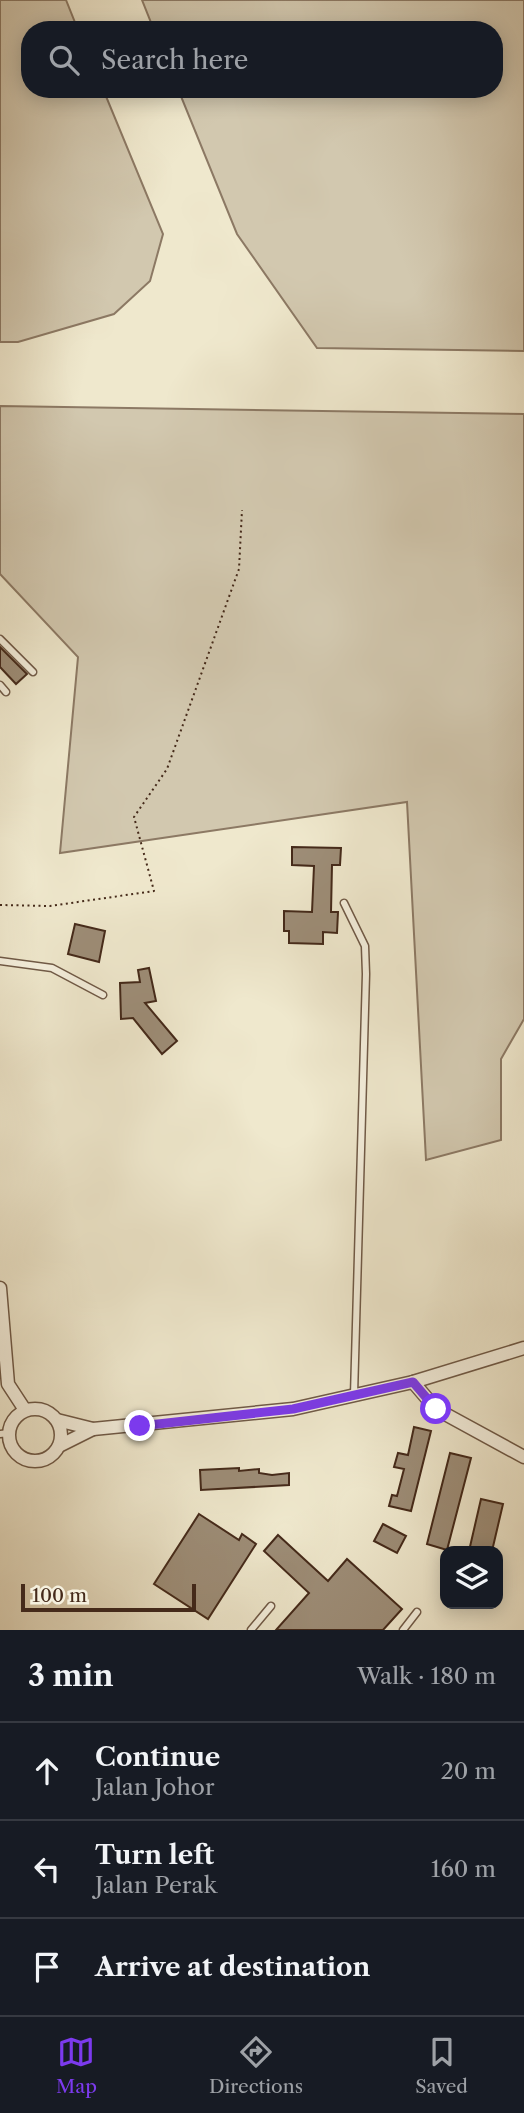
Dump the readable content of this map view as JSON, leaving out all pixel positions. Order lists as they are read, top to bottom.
{
  "scale_bar": "100 m",
  "page": {
    "search": "Search here",
    "scale": "100 m",
    "heading": ["3 min", "Walk · 180 m"],
    "list": [
      ["Continue", "Jalan Johor", "20 m"],
      ["Turn left", "Jalan Perak", "160 m"],
      "Arrive at destination"
    ],
    "nav": ["Map", "Directions", "Saved"]
  }
}
